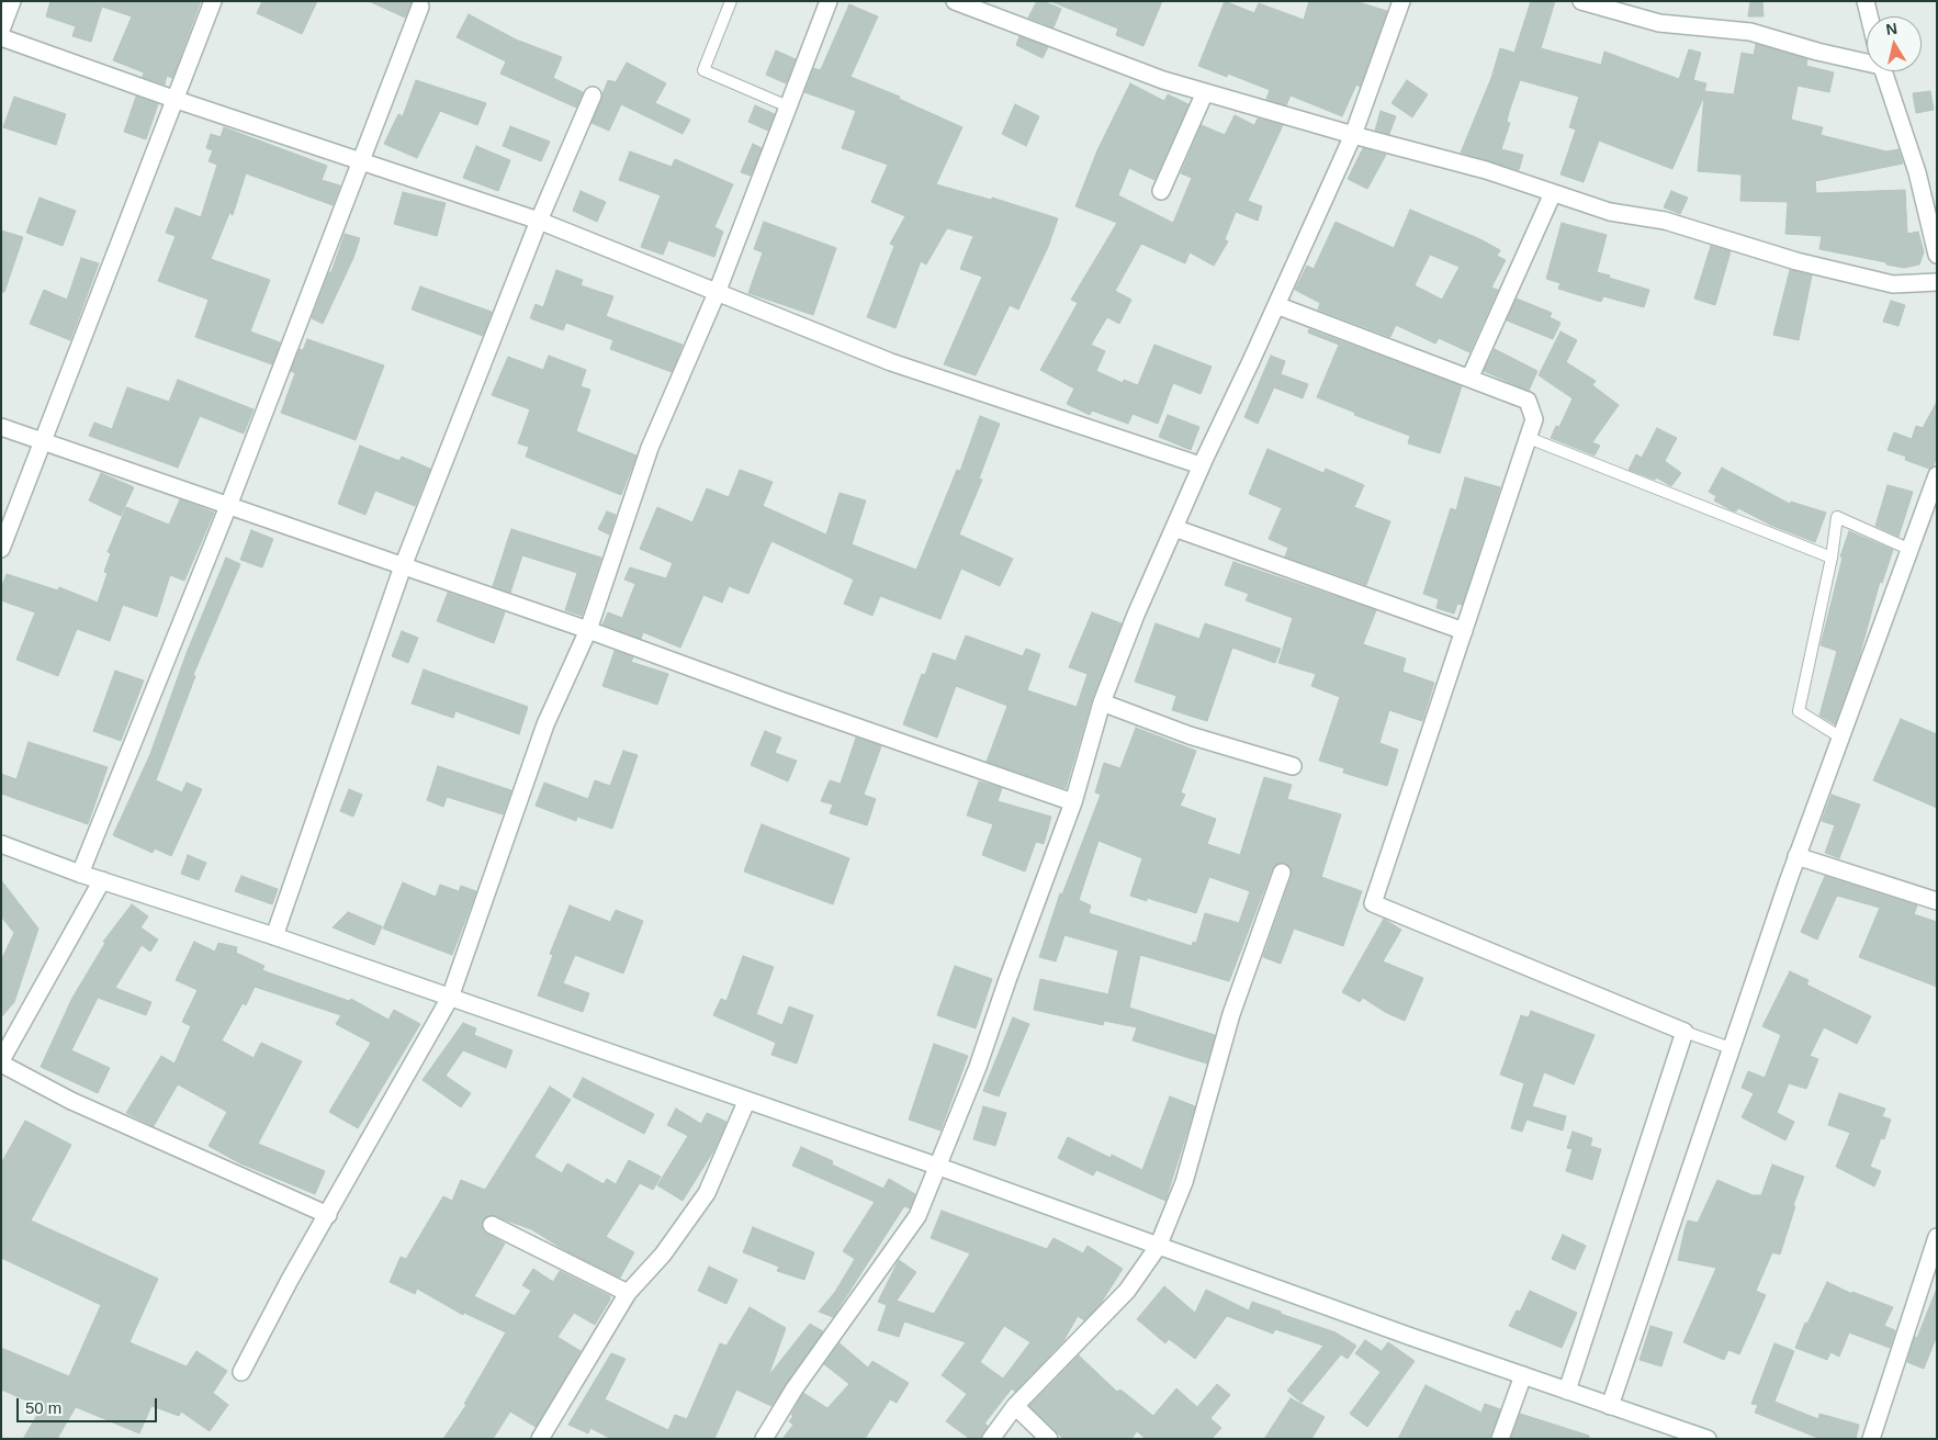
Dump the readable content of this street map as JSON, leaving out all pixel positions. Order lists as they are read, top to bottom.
{
  "scale_bar": "50 m",
  "north": "top"
}
